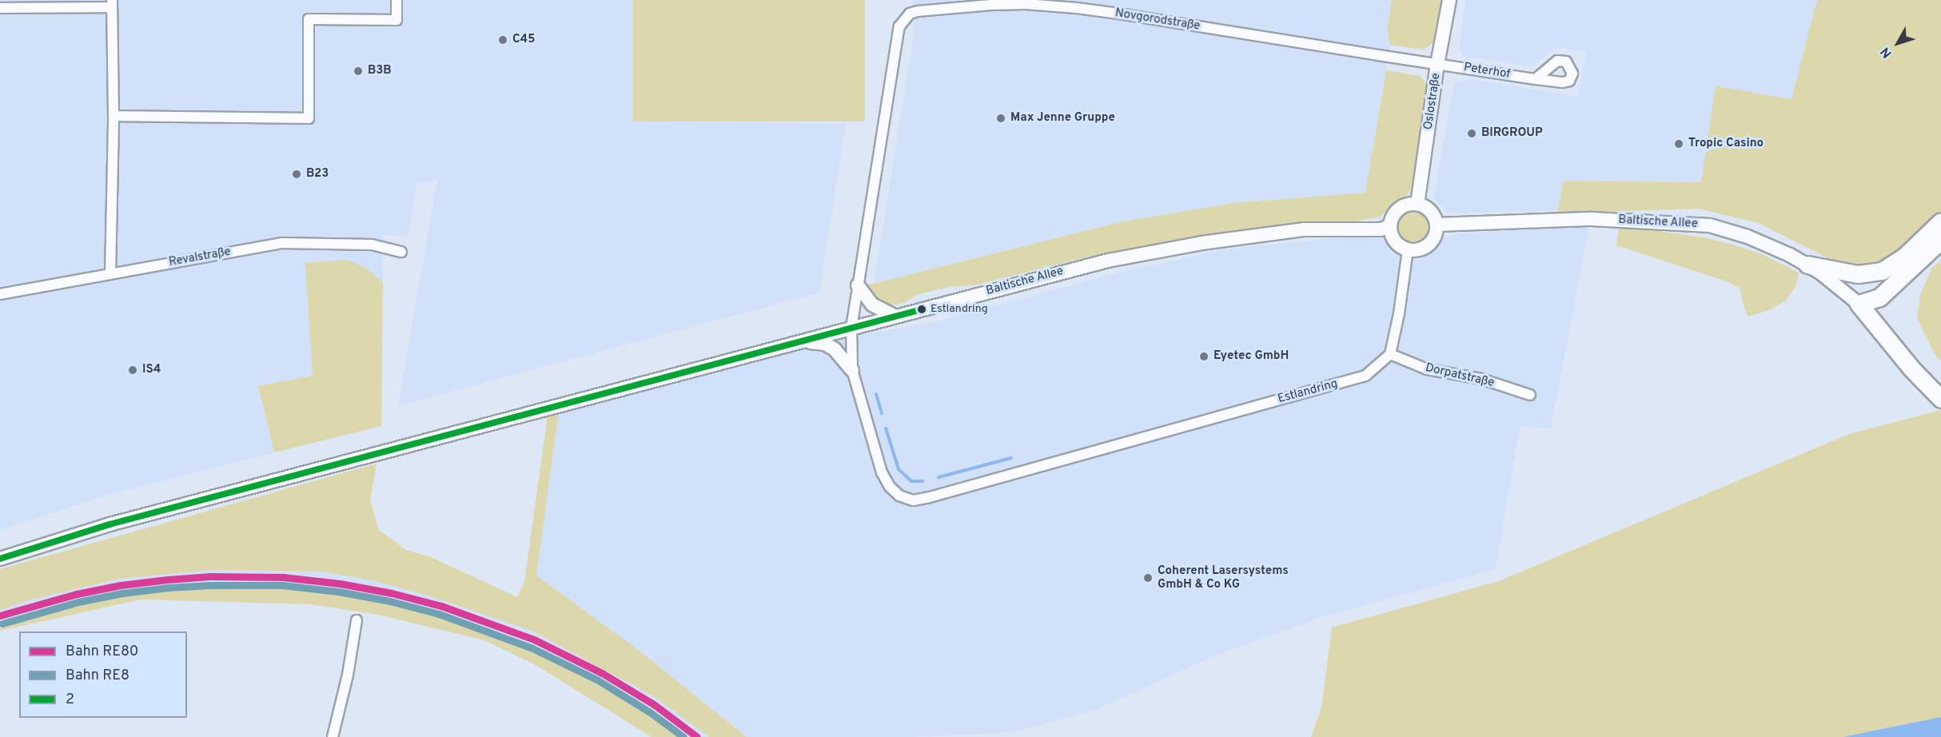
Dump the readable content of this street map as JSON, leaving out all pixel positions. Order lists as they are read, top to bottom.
{
  "streets": {
    "main road": ["Oslostraße", "Baltische Allee"],
    "street": [
      "Novgorodstraße",
      "Peterhof",
      "Revalstraße",
      "Dorpatstraße",
      "Estlandring"
    ]
  },
  "crossings": [
    ["Novgorodstraße", "Peterhof"],
    ["Novgorodstraße", "Oslostraße"],
    ["Novgorodstraße", "Baltische Allee"],
    ["Novgorodstraße", "Estlandring"],
    ["Peterhof", "Oslostraße"],
    ["Oslostraße", "Baltische Allee"],
    ["Baltische Allee", "Estlandring"],
    ["Dorpatstraße", "Estlandring"]
  ],
  "places": [
    "C45",
    "B3B",
    "Max Jenne Gruppe",
    "BIRGROUP",
    "Tropic Casino",
    "B23",
    "Estlandring",
    "Eyetec GmbH",
    "IS4",
    "Coherent Lasersystems GmbH & Co KG"
  ],
  "lines": ["transit line 2", "rail line RE80", "rail line RE8"],
  "legend": ["Bahn RE80", "Bahn RE8", "2"],
  "north": "bottom left"
}
